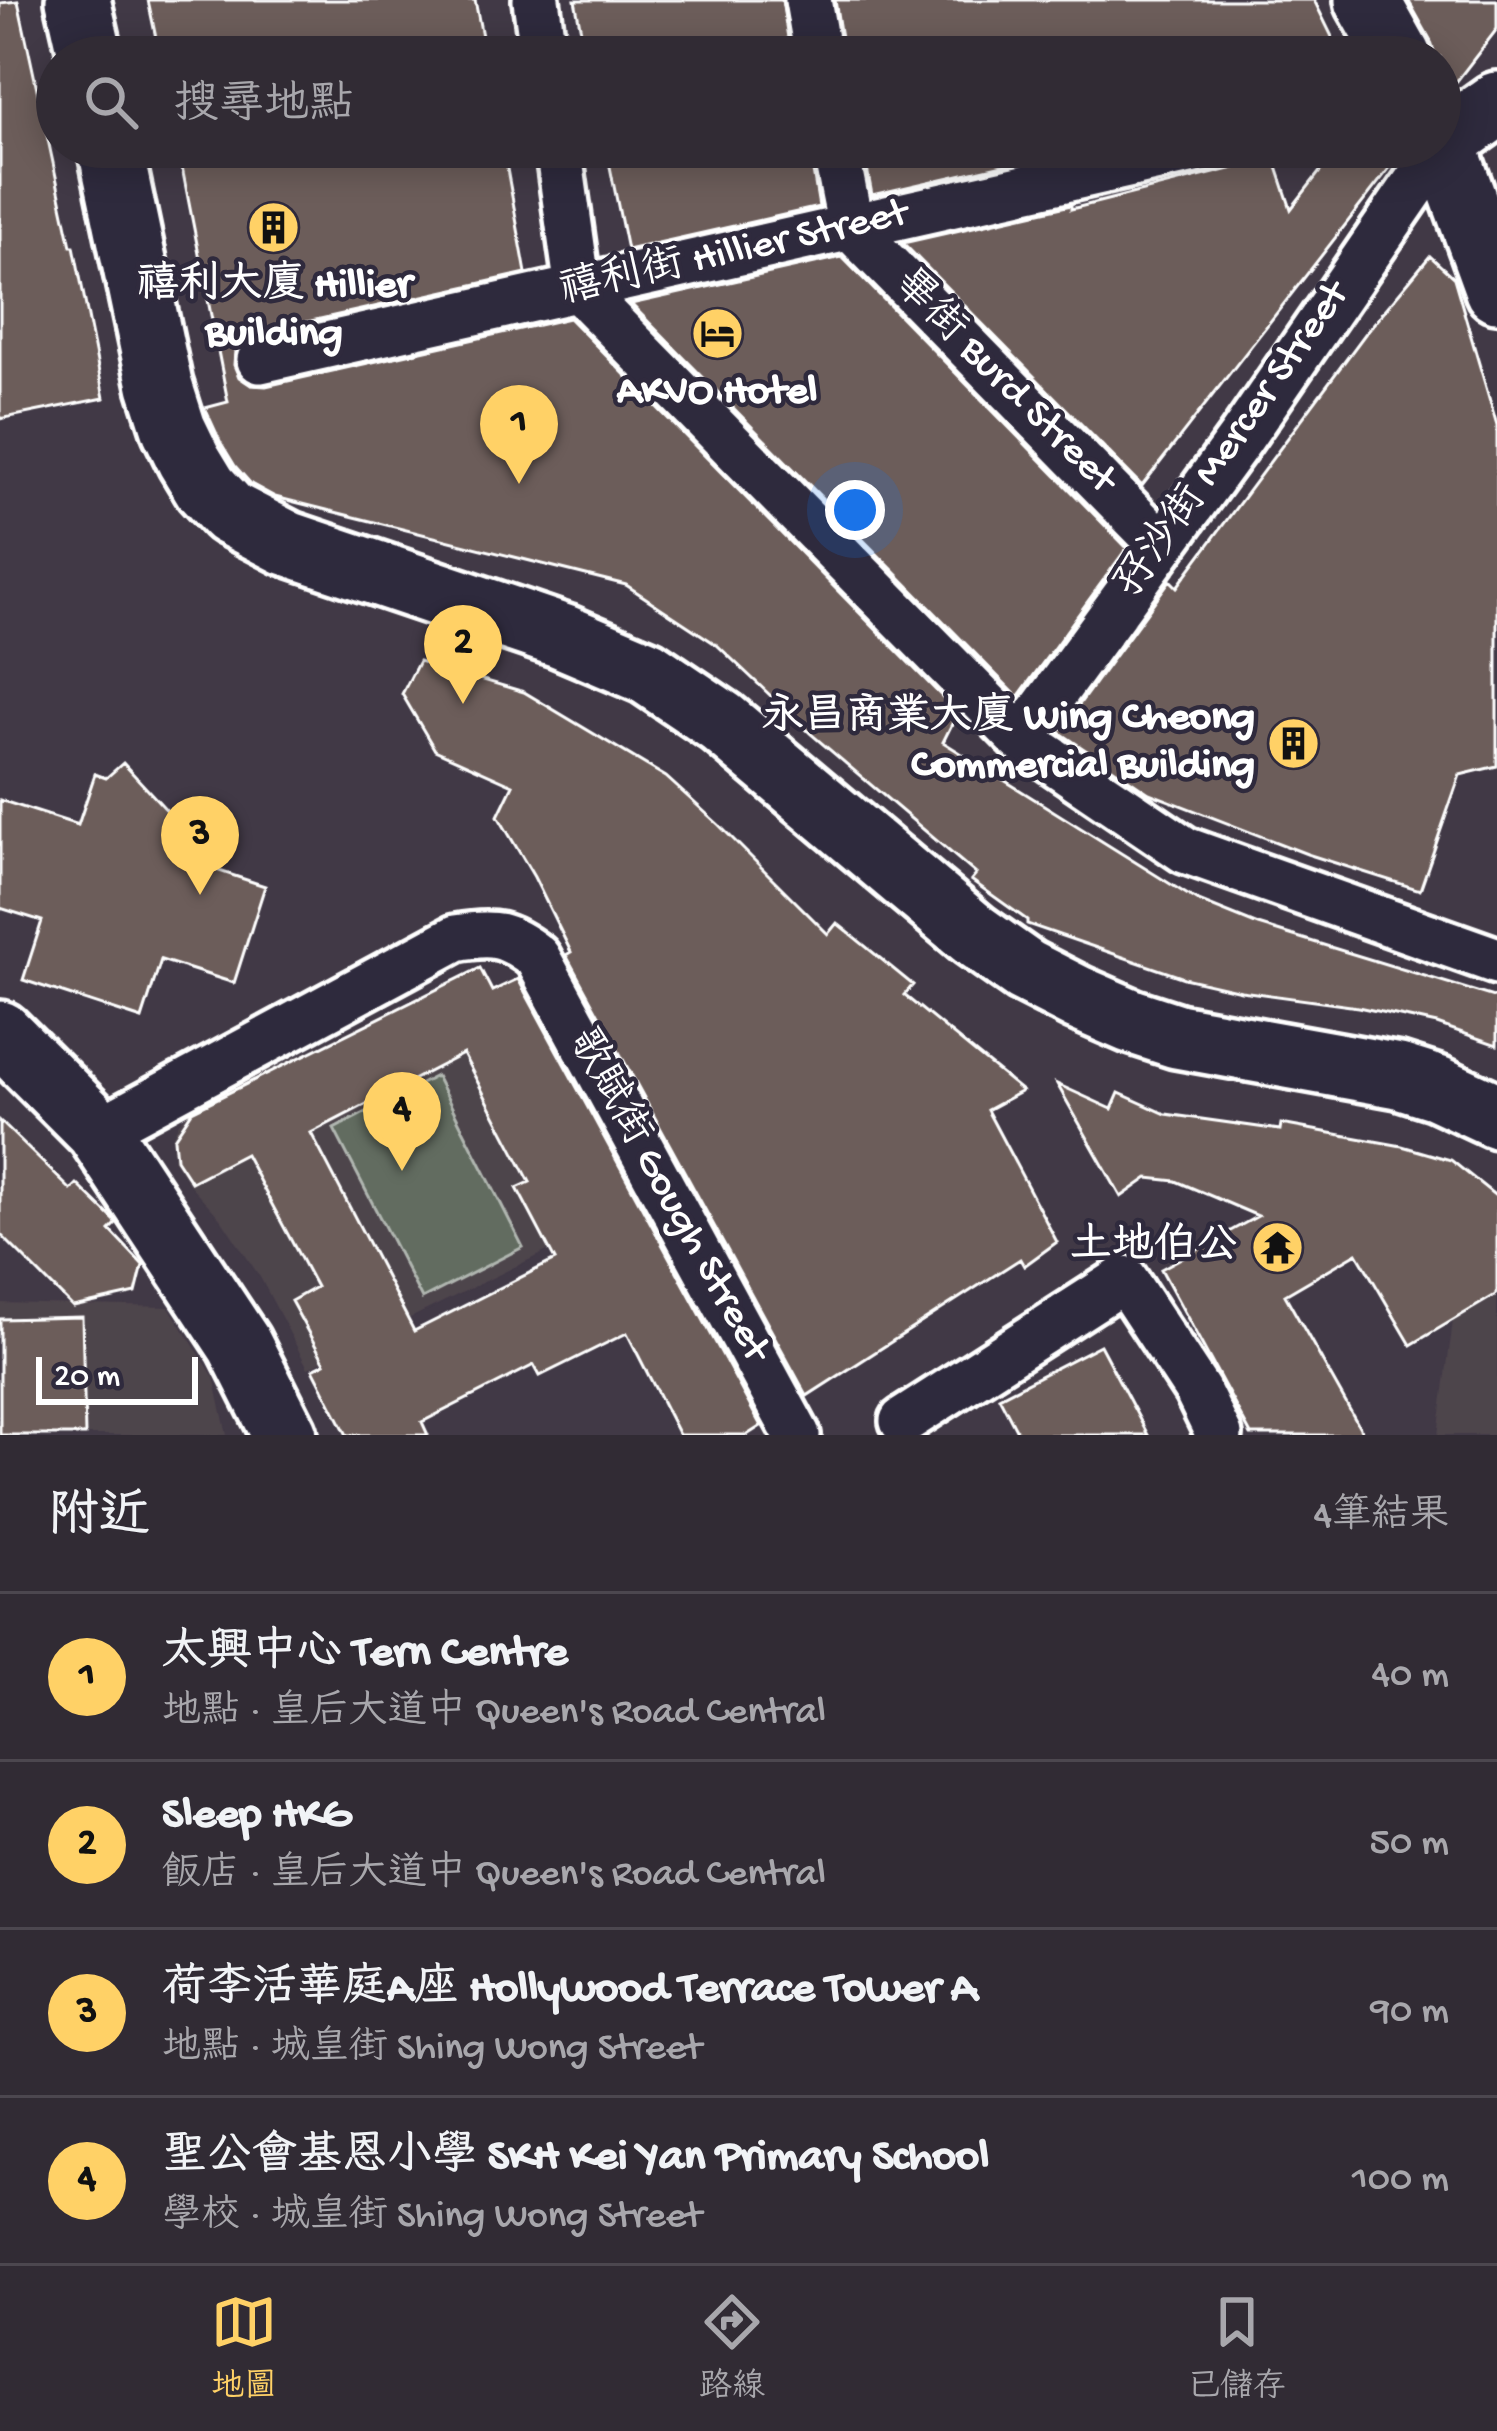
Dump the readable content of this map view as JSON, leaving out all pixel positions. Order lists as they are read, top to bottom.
{
  "streets": {
    "street": [
      "禧利街 Hillier Street",
      "畢街 Burd Street",
      "孖沙街 Mercer Street",
      "歌賦街 Gough Street"
    ]
  },
  "crossings": [
    ["禧利街 Hillier Street", "畢街 Burd Street"],
    ["畢街 Burd Street", "孖沙街 Mercer Street"]
  ],
  "places": {
    "building": ["禧利大廈 Hillier Building", "永昌商業大廈 Wing Cheong Commercial Building"],
    "hotel": ["AKVO Hotel"],
    "temple": ["土地伯公"]
  },
  "scale_bar": "20 m",
  "page": {
    "search": "搜尋地點",
    "pins": [
      "1",
      "2",
      "3",
      "4"
    ],
    "scale": "20 m",
    "heading": ["附近", "4筆結果"],
    "list": [
      {
        "mark": "1",
        "name": "太興中心 Tern Centre",
        "note": "地點 · 皇后大道中 Queen's Road Central",
        "value": "40 m"
      },
      {
        "mark": "2",
        "name": "Sleep HKG",
        "note": "飯店 · 皇后大道中 Queen's Road Central",
        "value": "50 m"
      },
      {
        "mark": "3",
        "name": "荷李活華庭A座 Hollywood Terrace Tower A",
        "note": "地點 · 城皇街 Shing Wong Street",
        "value": "90 m"
      },
      {
        "mark": "4",
        "name": "聖公會基恩小學 SKH Kei Yan Primary School",
        "note": "學校 · 城皇街 Shing Wong Street",
        "value": "100 m"
      }
    ],
    "nav": ["地圖", "路線", "已儲存"]
  }
}
